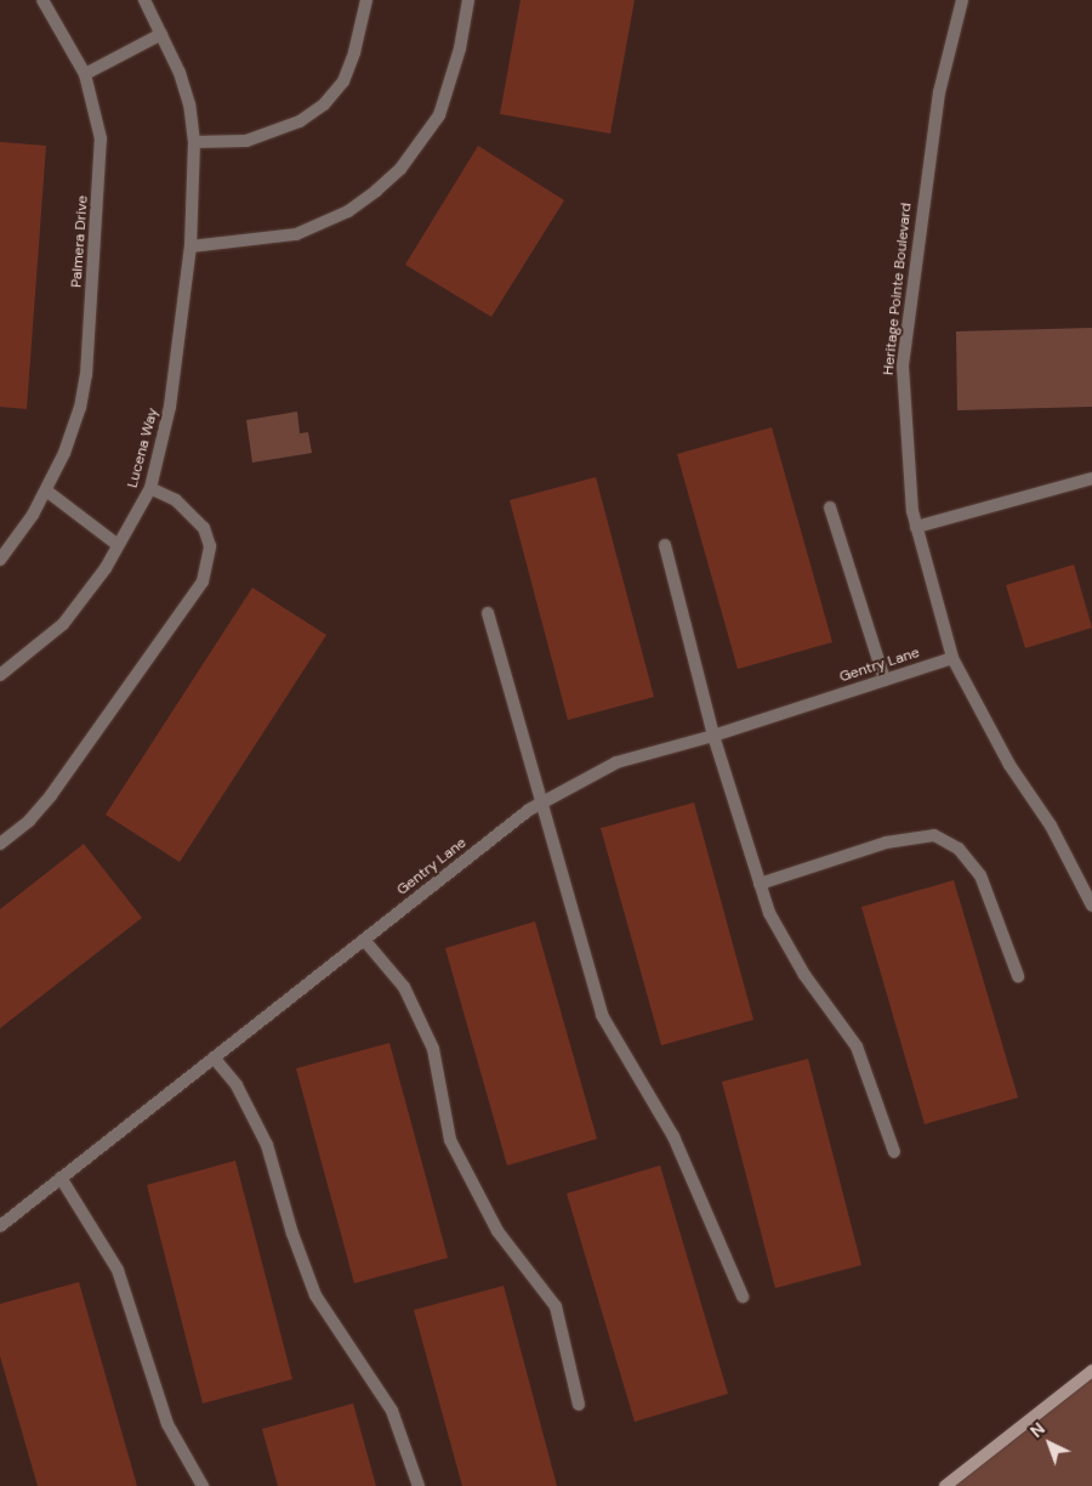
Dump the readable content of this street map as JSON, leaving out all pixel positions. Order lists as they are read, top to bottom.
{
  "streets": {
    "street": [
      "Palmera Drive",
      "Heritage Pointe Boulevard",
      "Lucena Way",
      "Gentry Lane"
    ]
  },
  "crossings": [
    ["Heritage Pointe Boulevard", "Gentry Lane"]
  ],
  "north": "top left"
}
